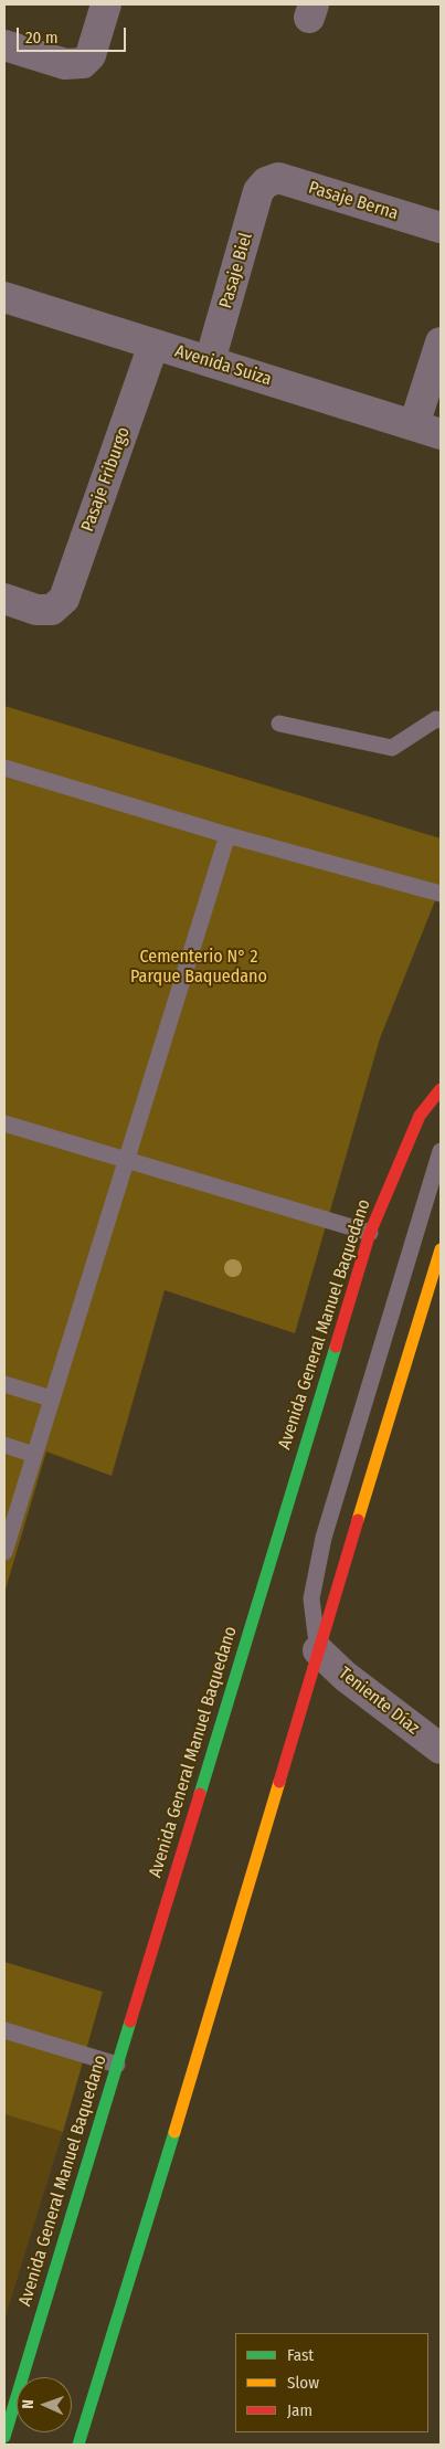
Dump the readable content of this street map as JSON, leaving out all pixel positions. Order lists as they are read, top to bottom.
{
  "streets": {
    "main road": ["Avenida General Manuel Baquedano"],
    "street": [
      "Pasaje Berna",
      "Pasaje Biel",
      "Avenida Suiza",
      "Pasaje Friburgo",
      "Teniente Díaz"
    ]
  },
  "crossings": [
    ["Pasaje Berna", "Pasaje Biel"],
    ["Pasaje Biel", "Avenida Suiza"],
    ["Avenida Suiza", "Pasaje Friburgo"]
  ],
  "parks": ["Cementerio N° 2 Parque Baquedano"],
  "legend": ["Fast", "Slow", "Jam"],
  "scale_bar": "20 m",
  "north": "left"
}
